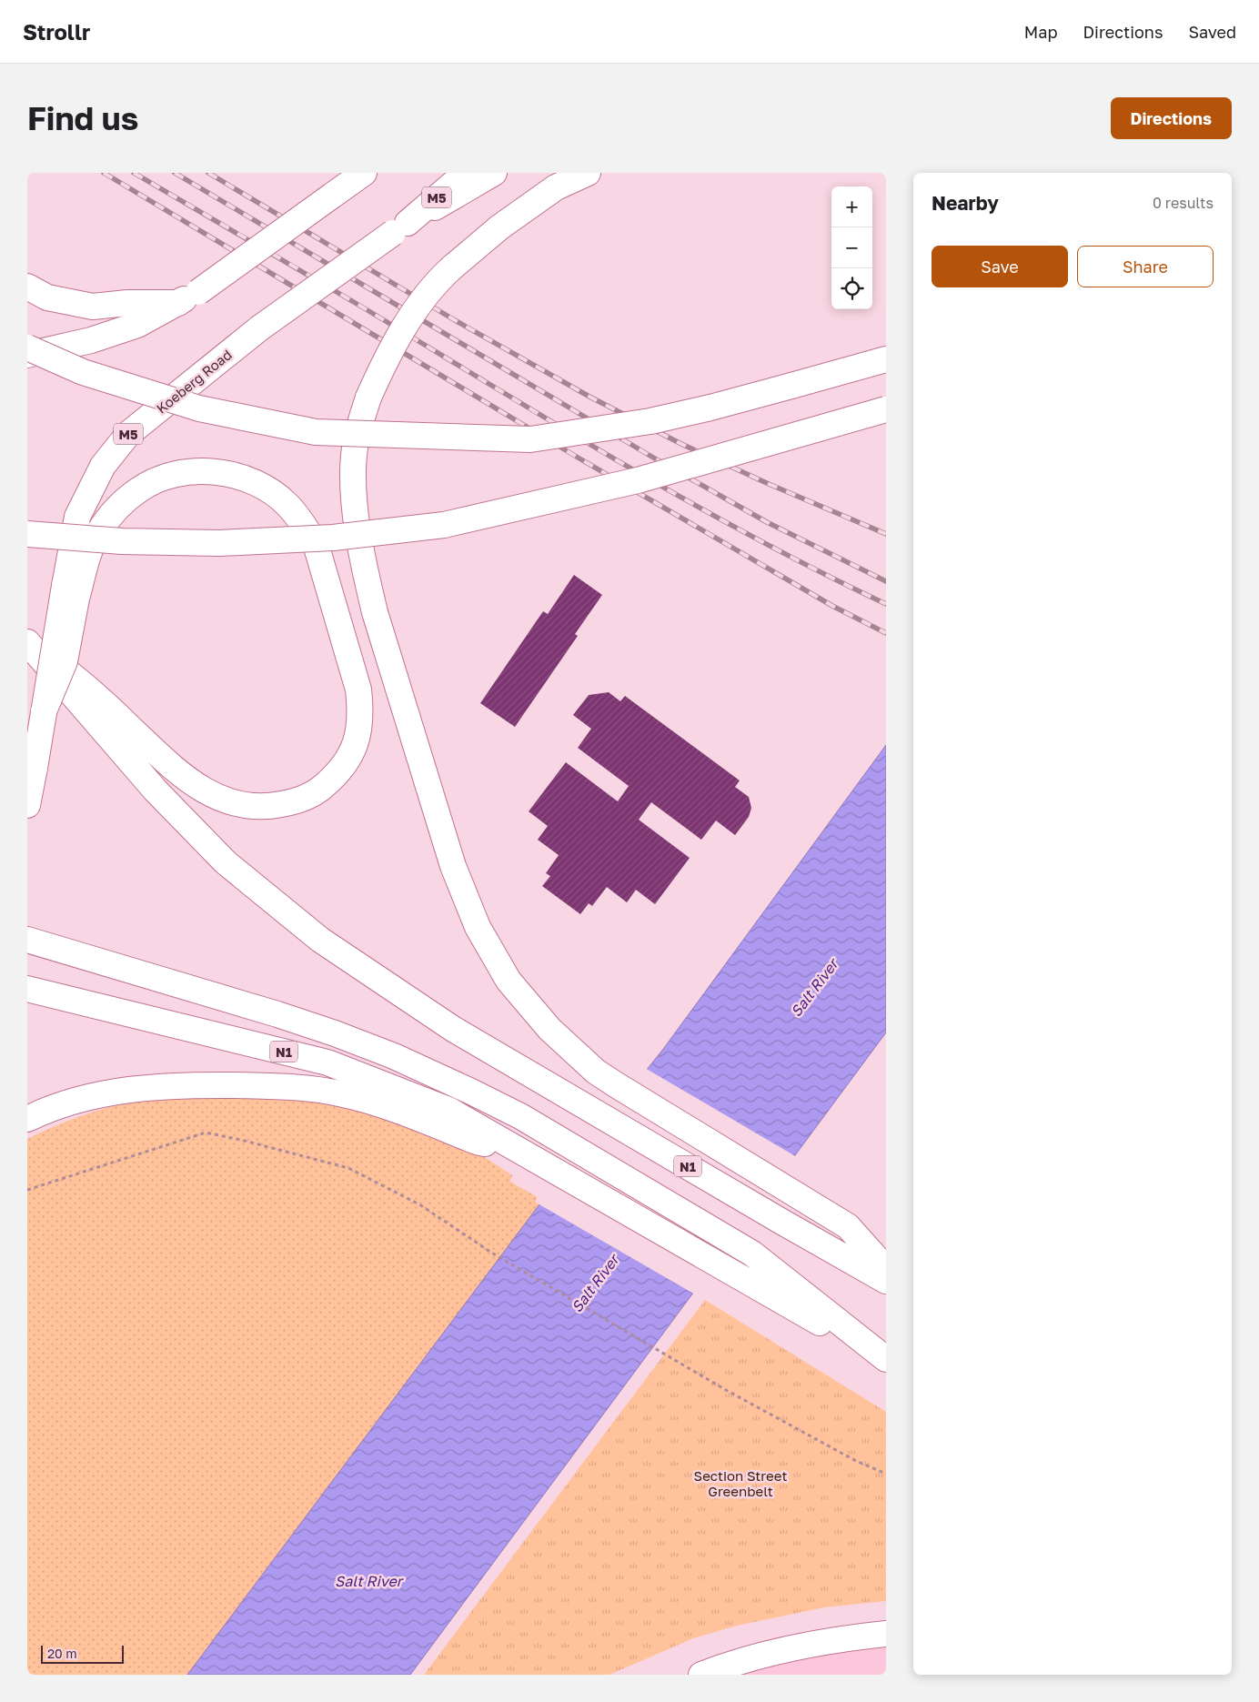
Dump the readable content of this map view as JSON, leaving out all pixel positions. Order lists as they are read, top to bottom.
{
  "streets": {
    "main road": ["M5", "Koeberg Road", "N1"]
  },
  "crossings": [
    ["M5", "Koeberg Road"]
  ],
  "water": ["Salt River"],
  "parks": ["Section Street Greenbelt"],
  "scale_bar": "20 m",
  "page": {
    "header": "Strollr",
    "nav": ["Map", "Directions", "Saved"],
    "buttons": [
      "Directions",
      ["Save", "Share"]
    ],
    "title": "Find us",
    "heading": ["Nearby", "0 results"],
    "map_buttons": ["+", "−"],
    "scale": "20 m"
  }
}
